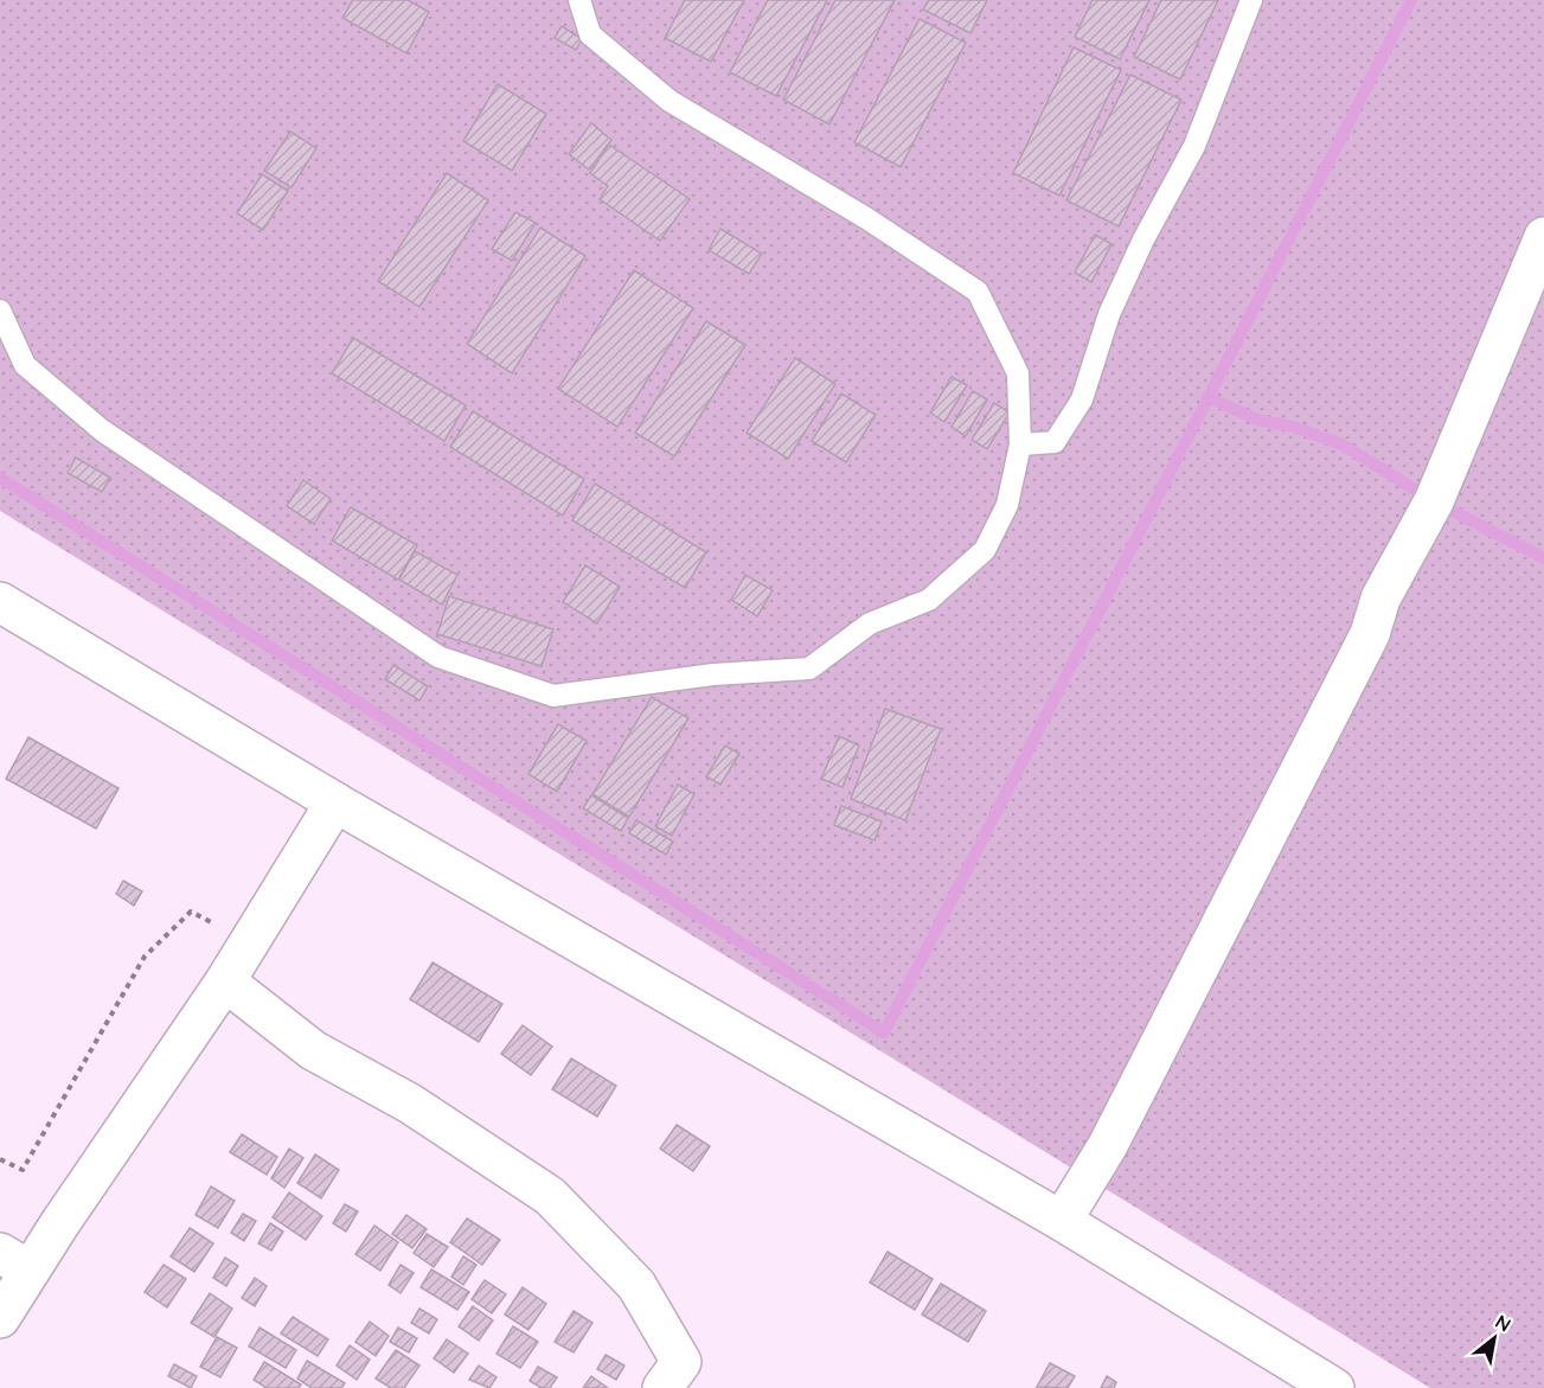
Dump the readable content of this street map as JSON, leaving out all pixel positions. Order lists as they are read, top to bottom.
{
  "north": "top right"
}
